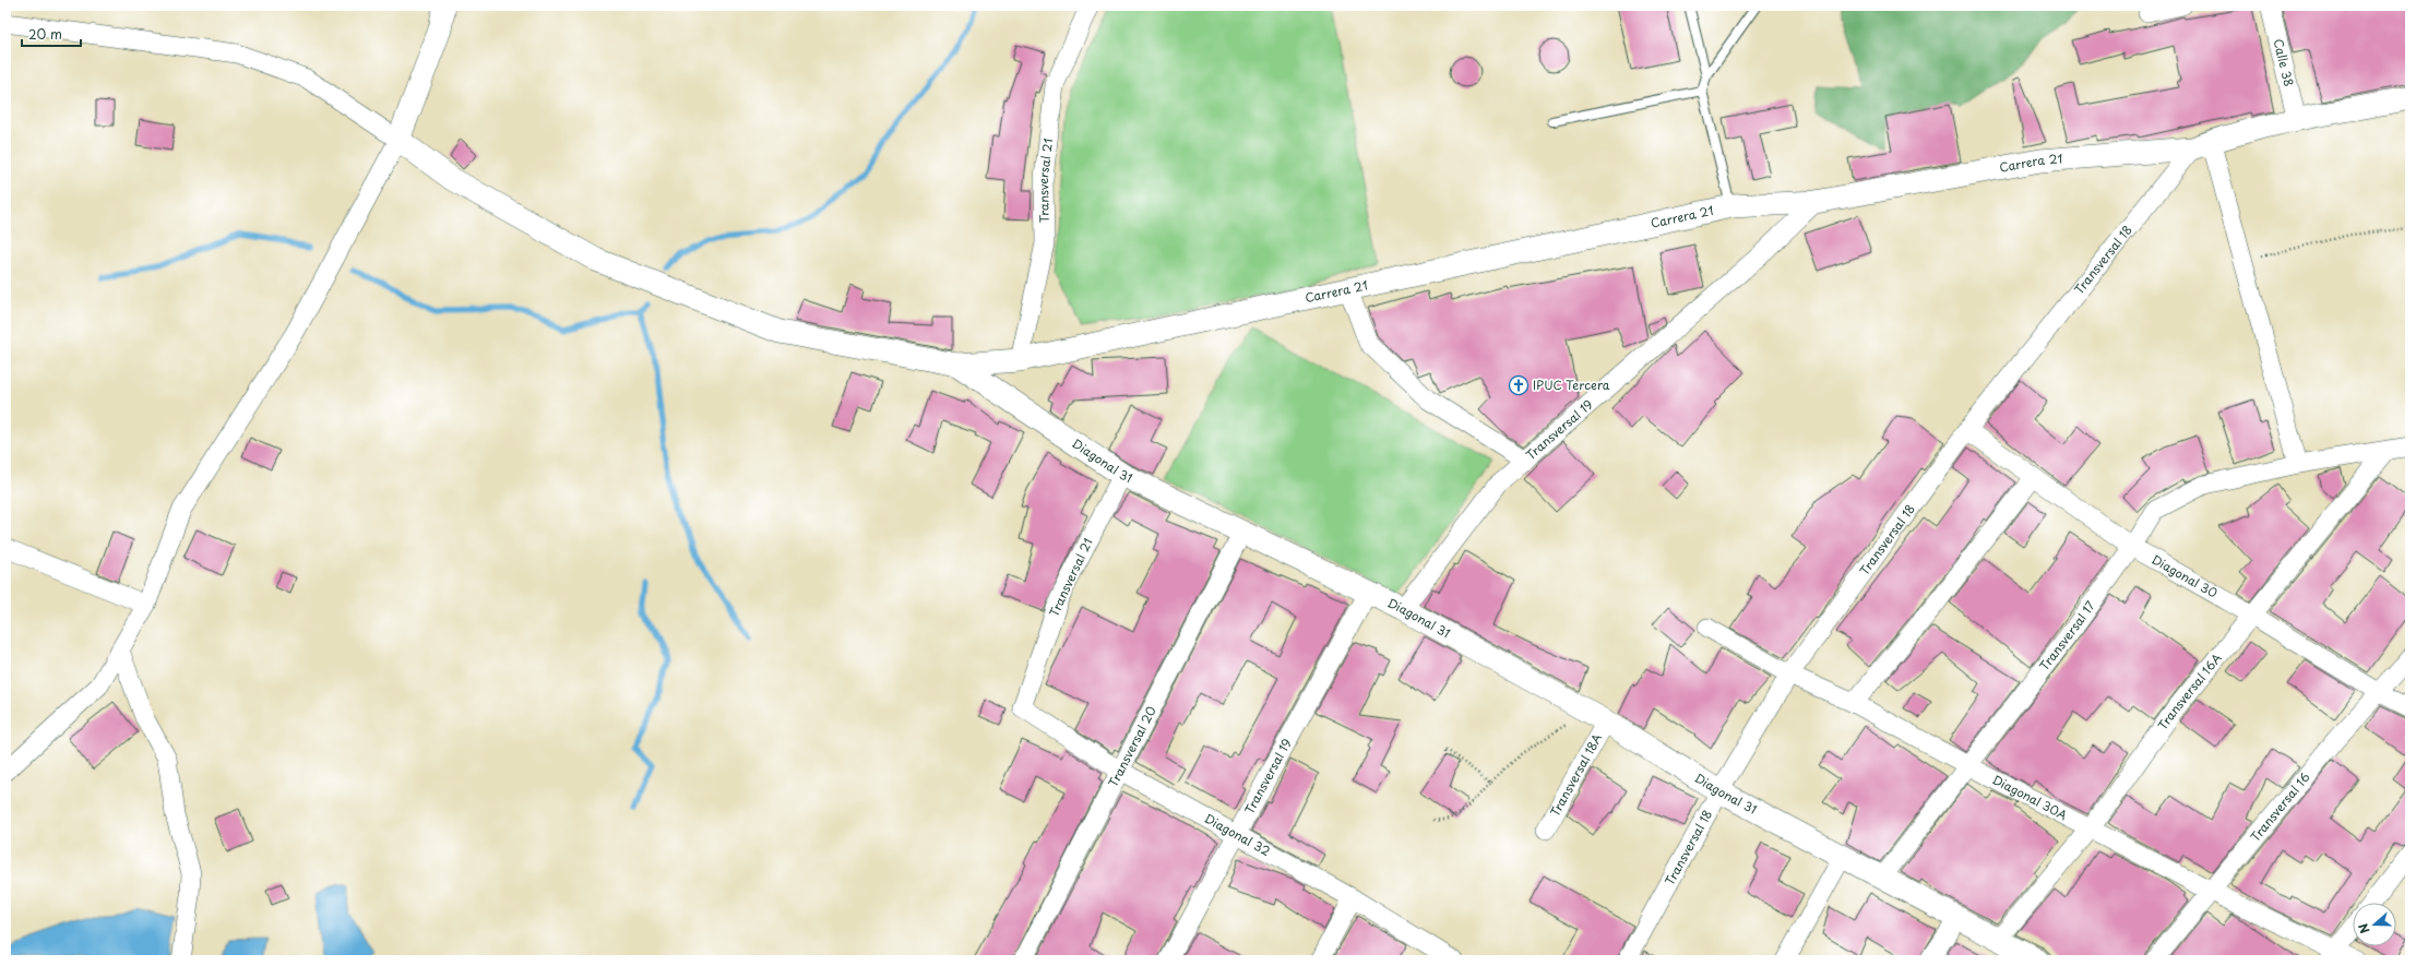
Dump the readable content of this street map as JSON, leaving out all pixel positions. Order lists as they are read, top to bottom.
{
  "streets": {
    "street": [
      "Calle 38",
      "Carrera 21",
      "Transversal 21",
      "Transversal 18",
      "Transversal 19",
      "Diagonal 31",
      "Diagonal 30",
      "Transversal 17",
      "Transversal 16A",
      "Transversal 20",
      "Transversal 18A",
      "Diagonal 30A",
      "Transversal 16",
      "Diagonal 32"
    ]
  },
  "crossings": [
    ["Calle 38", "Carrera 21"],
    ["Carrera 21", "Transversal 21"],
    ["Carrera 21", "Transversal 18"],
    ["Carrera 21", "Transversal 19"],
    ["Carrera 21", "Diagonal 31"],
    ["Transversal 21", "Diagonal 31"],
    ["Transversal 21", "Diagonal 32"],
    ["Transversal 18", "Diagonal 31"],
    ["Transversal 18", "Diagonal 30"],
    ["Transversal 18", "Diagonal 30A"],
    ["Transversal 19", "Diagonal 31"],
    ["Transversal 19", "Diagonal 32"],
    ["Diagonal 31", "Transversal 17"],
    ["Diagonal 31", "Transversal 16A"],
    ["Diagonal 31", "Transversal 20"],
    ["Diagonal 31", "Transversal 18A"],
    ["Diagonal 30", "Transversal 17"],
    ["Diagonal 30", "Transversal 16A"],
    ["Diagonal 30", "Transversal 16"],
    ["Transversal 17", "Transversal 16A"],
    ["Transversal 17", "Diagonal 30A"],
    ["Transversal 16A", "Diagonal 30A"],
    ["Transversal 20", "Diagonal 32"],
    ["Diagonal 30A", "Transversal 16"]
  ],
  "places": {
    "church": ["IPUC Tercera"]
  },
  "scale_bar": "20 m",
  "north": "left"
}
